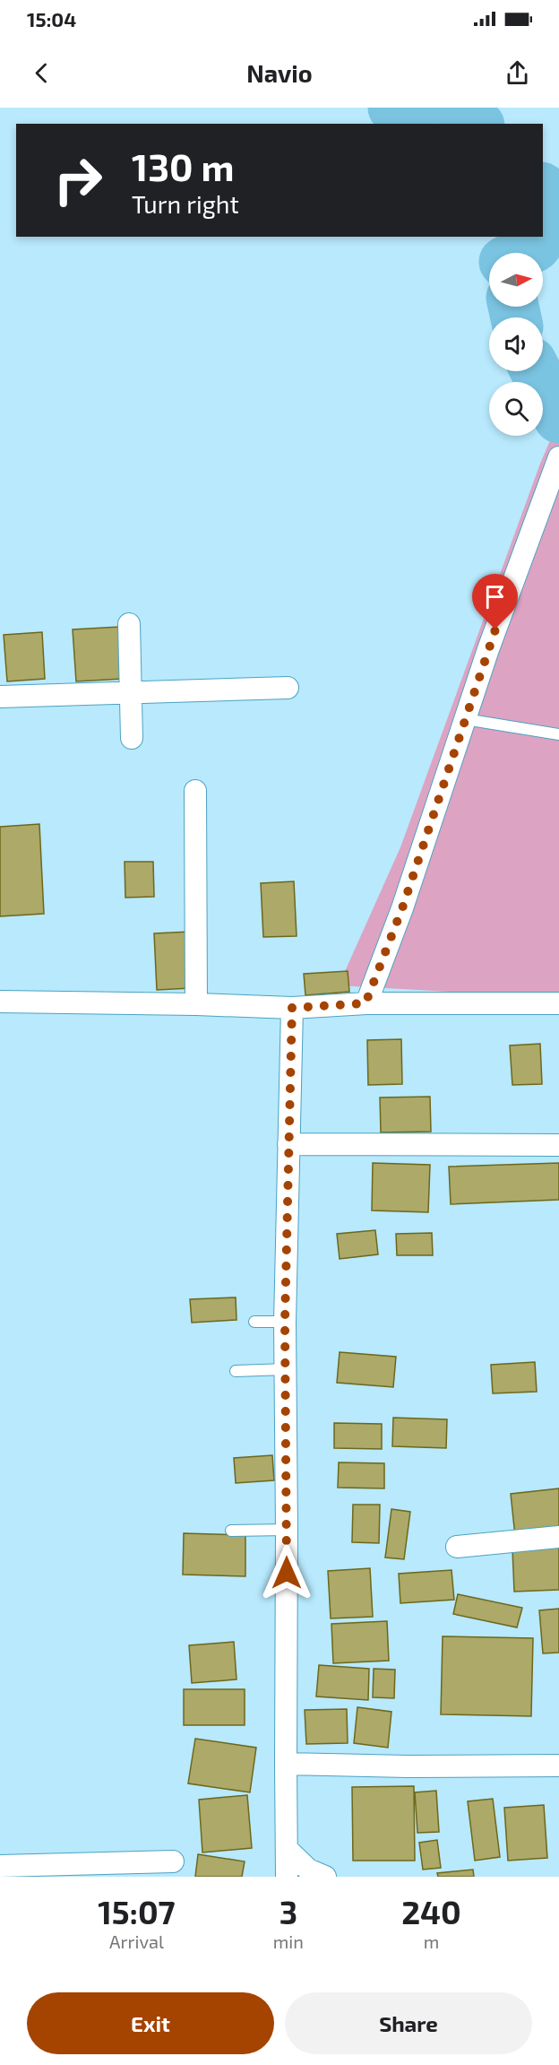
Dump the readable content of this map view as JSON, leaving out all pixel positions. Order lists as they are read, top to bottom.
{
  "north": "right",
  "page": {
    "status": "15:04",
    "header": "Navio",
    "turn": ["130 m", "Turn right"],
    "eta": [
      "15:07",
      "Arrival",
      "3",
      "min",
      "240",
      "m"
    ],
    "buttons": ["Exit", "Share"]
  }
}
